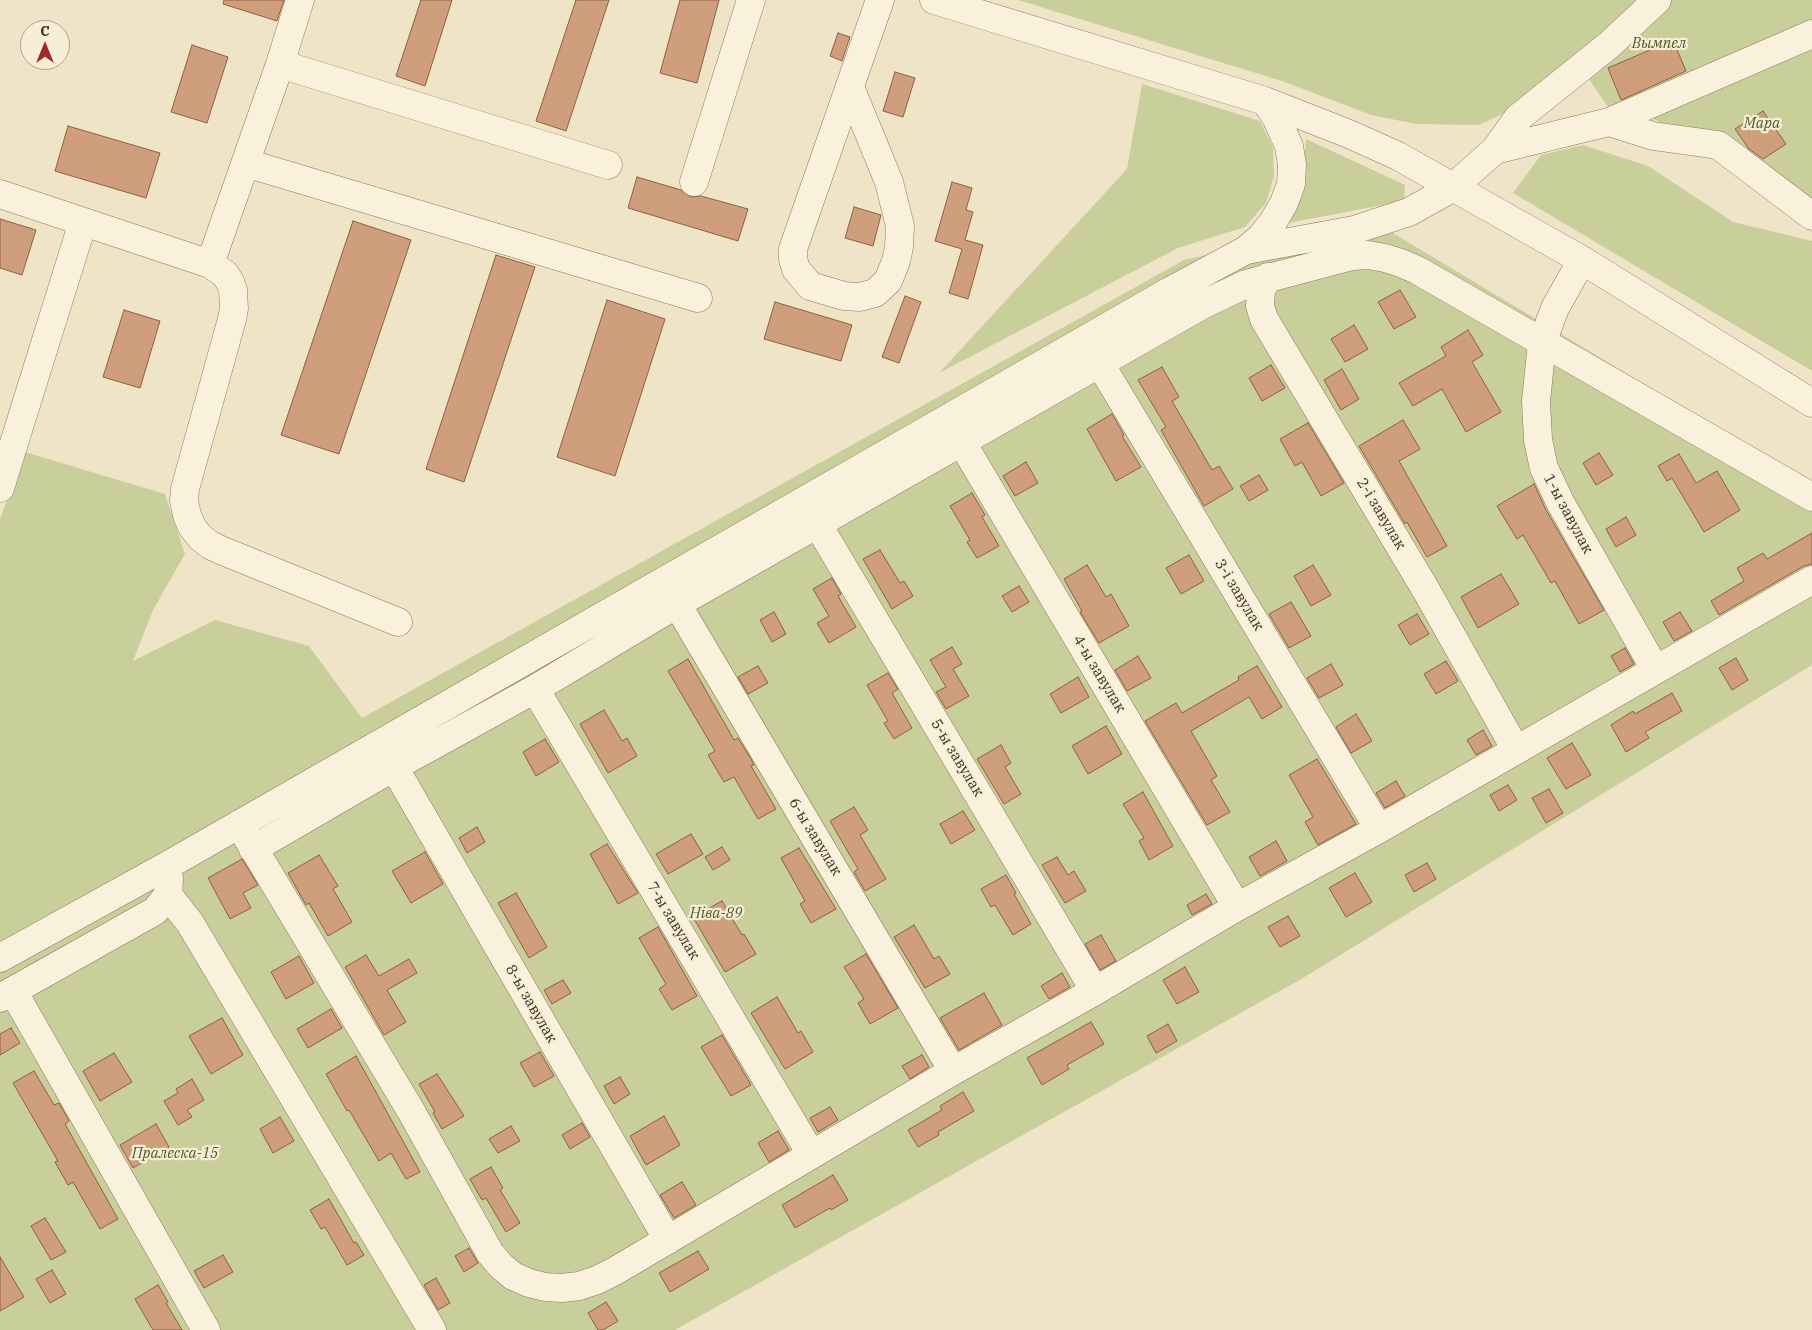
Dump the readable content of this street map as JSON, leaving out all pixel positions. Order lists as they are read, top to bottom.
{
  "streets": {
    "street": [
      "2-і завулак",
      "1-ы завулак",
      "3-і завулак",
      "4-ы завулак",
      "5-ы завулак",
      "6-ы завулак",
      "7-ы завулак",
      "8-ы завулак"
    ]
  },
  "parks": [
    "Вымпел",
    "Мара",
    "Ніва-89",
    "Пралеска-15"
  ],
  "north": "top"
}
